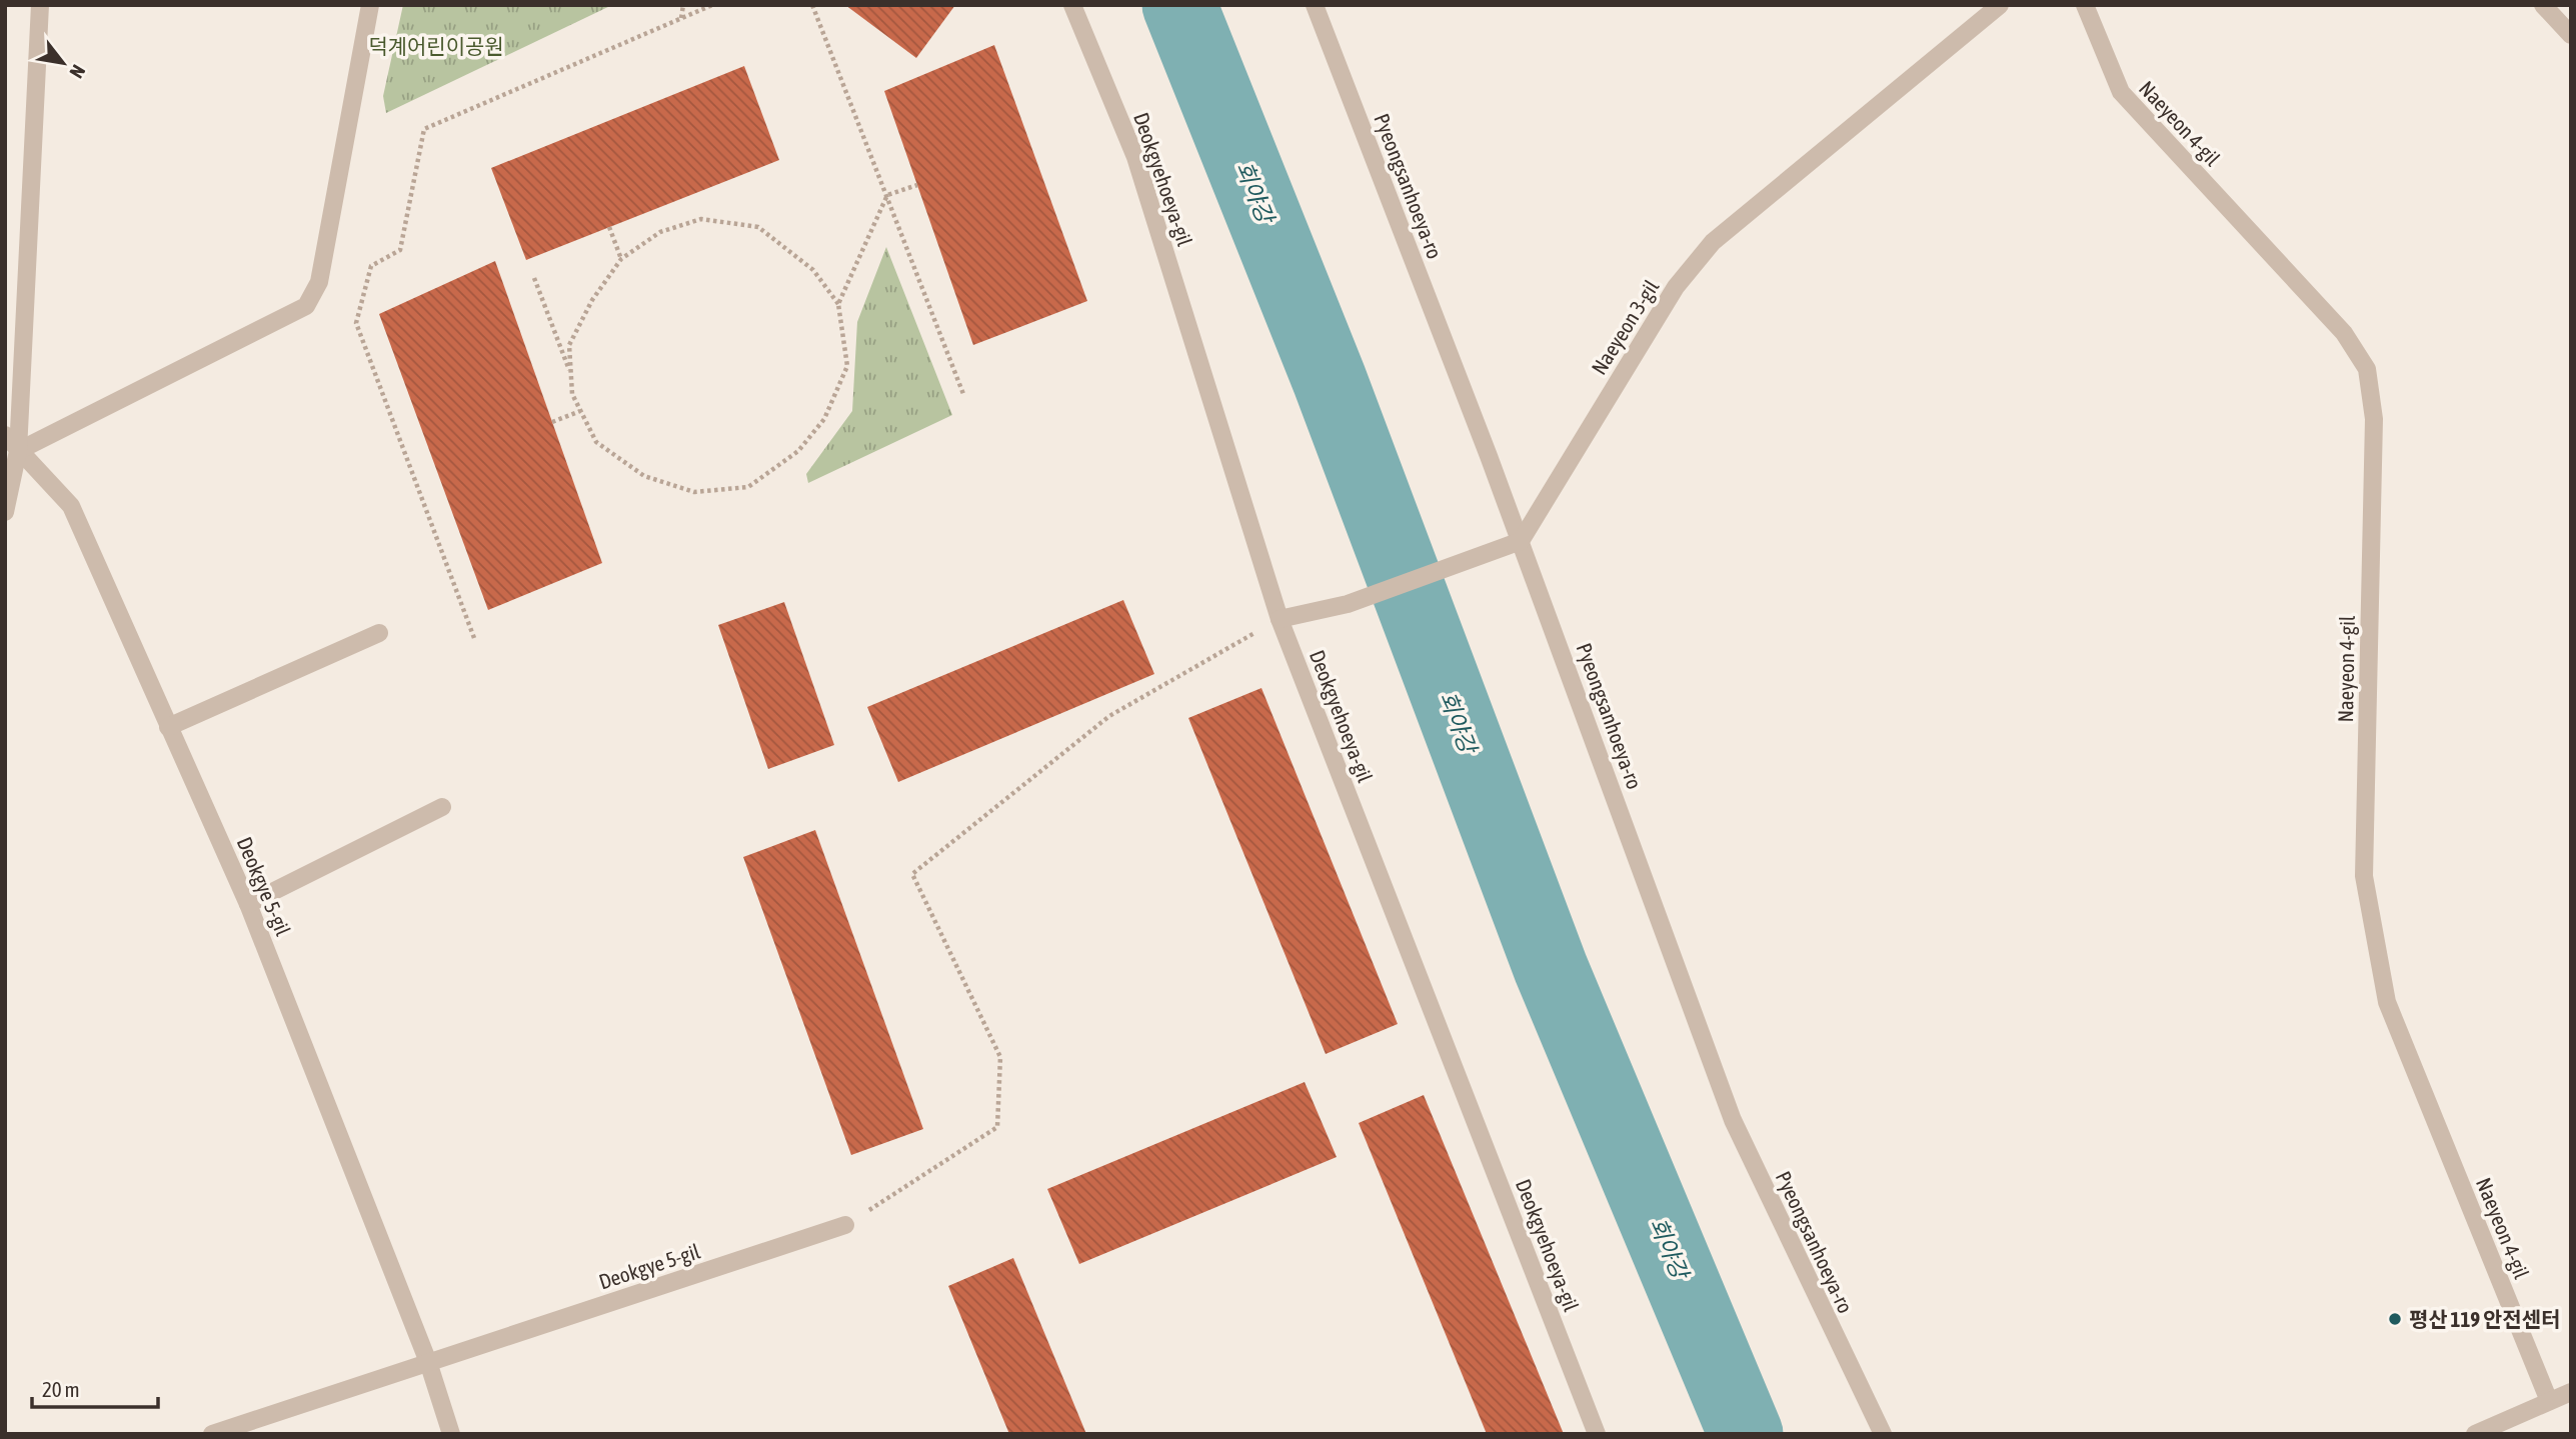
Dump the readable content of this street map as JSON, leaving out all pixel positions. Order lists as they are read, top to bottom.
{
  "streets": {
    "street": [
      "Naeyeon 4-gil",
      "Deokgyehoeya-gil",
      "Pyeongsanhoeya-ro",
      "Naeyeon 3-gil",
      "Deokgye 5-gil"
    ]
  },
  "crossings": [
    ["Pyeongsanhoeya-ro", "Naeyeon 3-gil"]
  ],
  "water": ["회야강"],
  "parks": ["덕계어린이공원"],
  "places": ["평산 119 안전센터"],
  "scale_bar": "20 m",
  "north": "bottom right"
}
